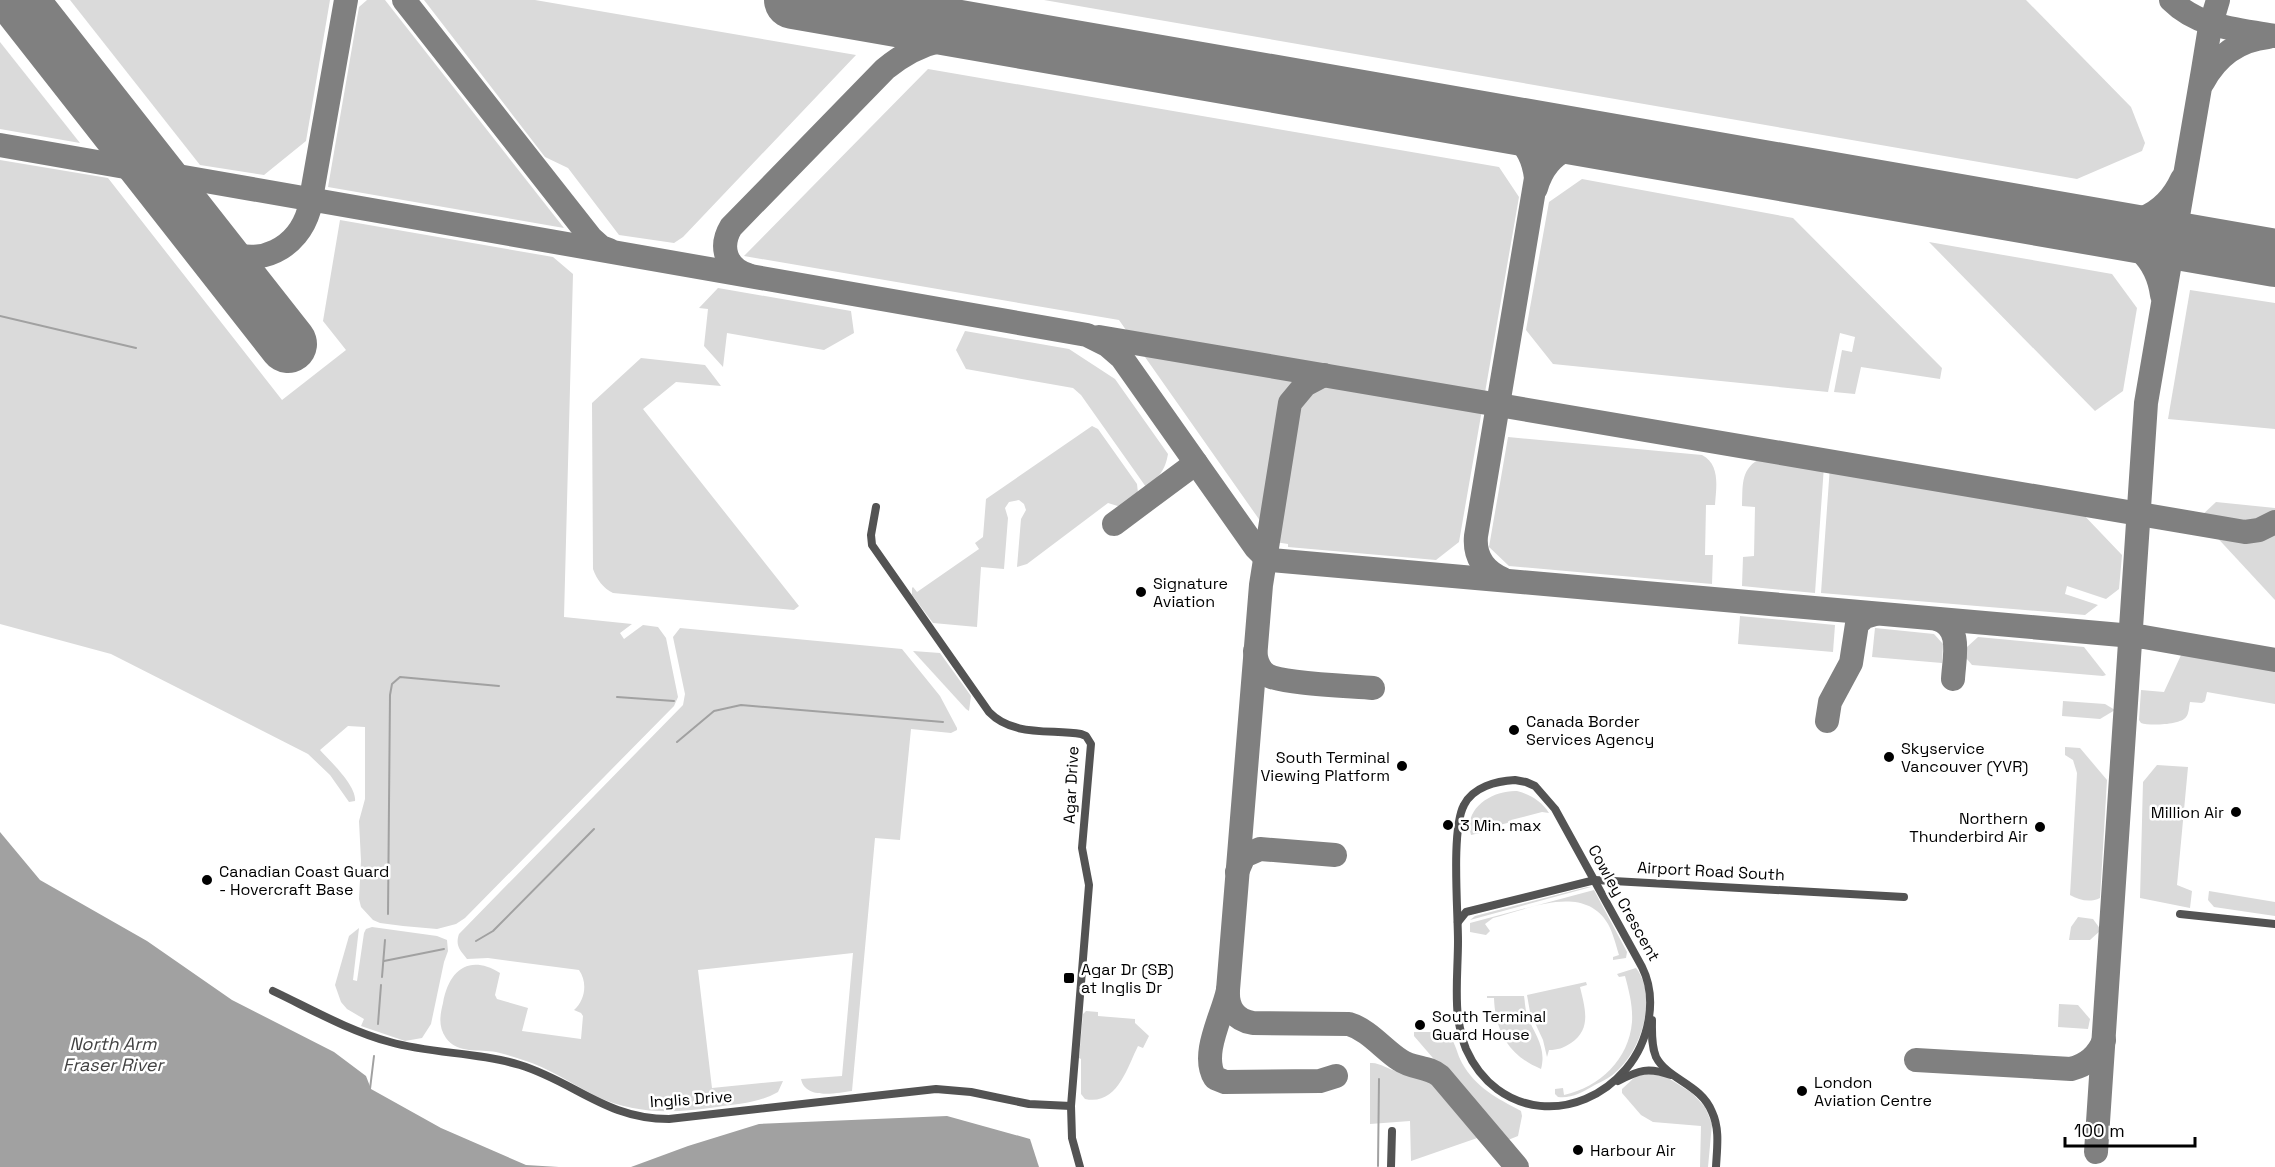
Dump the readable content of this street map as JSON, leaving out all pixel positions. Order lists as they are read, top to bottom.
{
  "streets": {
    "street": [
      "Agar Drive",
      "Airport Road South",
      "Cowley Crescent",
      "Inglis Drive"
    ]
  },
  "crossings": [
    ["Agar Drive", "Inglis Drive"],
    ["Airport Road South", "Cowley Crescent"]
  ],
  "water": ["North Arm Fraser River"],
  "places": {
    "other": [
      "Signature Aviation",
      "Canada Border Services Agency",
      "Skyservice Vancouver (YVR)",
      "South Terminal Viewing Platform",
      "Million Air",
      "3 Min. max",
      "Northern Thunderbird Air",
      "Canadian Coast Guard - Hovercraft Base",
      "South Terminal Guard House",
      "London Aviation Centre",
      "Harbour Air"
    ],
    "transit": ["Agar Dr (SB) at Inglis Dr"]
  },
  "scale_bar": "100 m"
}
